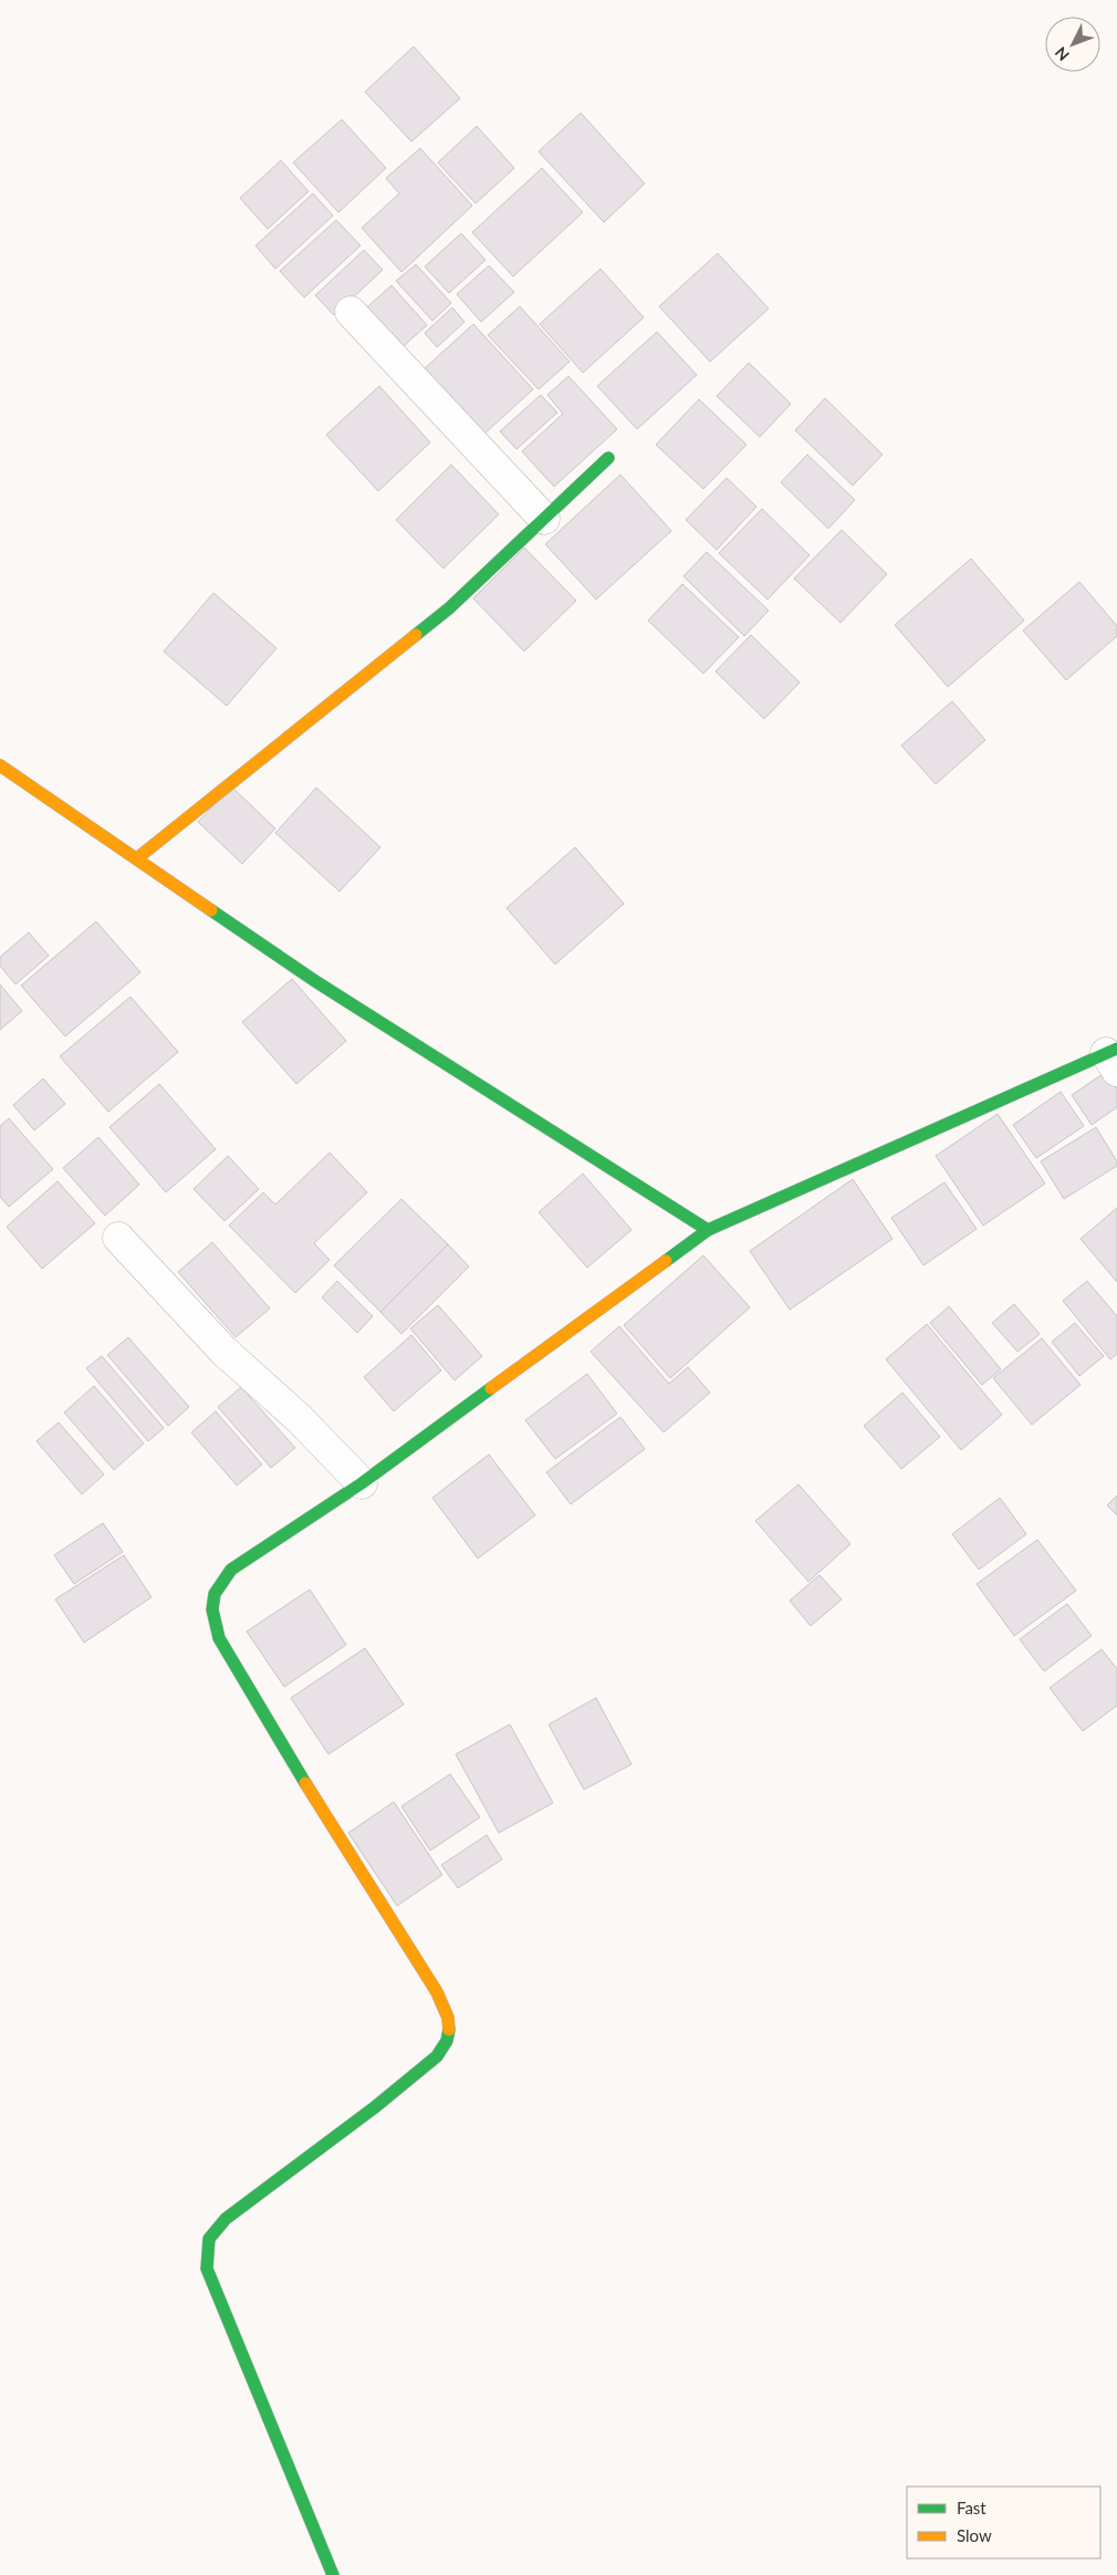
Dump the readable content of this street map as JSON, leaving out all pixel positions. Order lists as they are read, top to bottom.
{
  "legend": ["Fast", "Slow"],
  "north": "bottom left"
}
